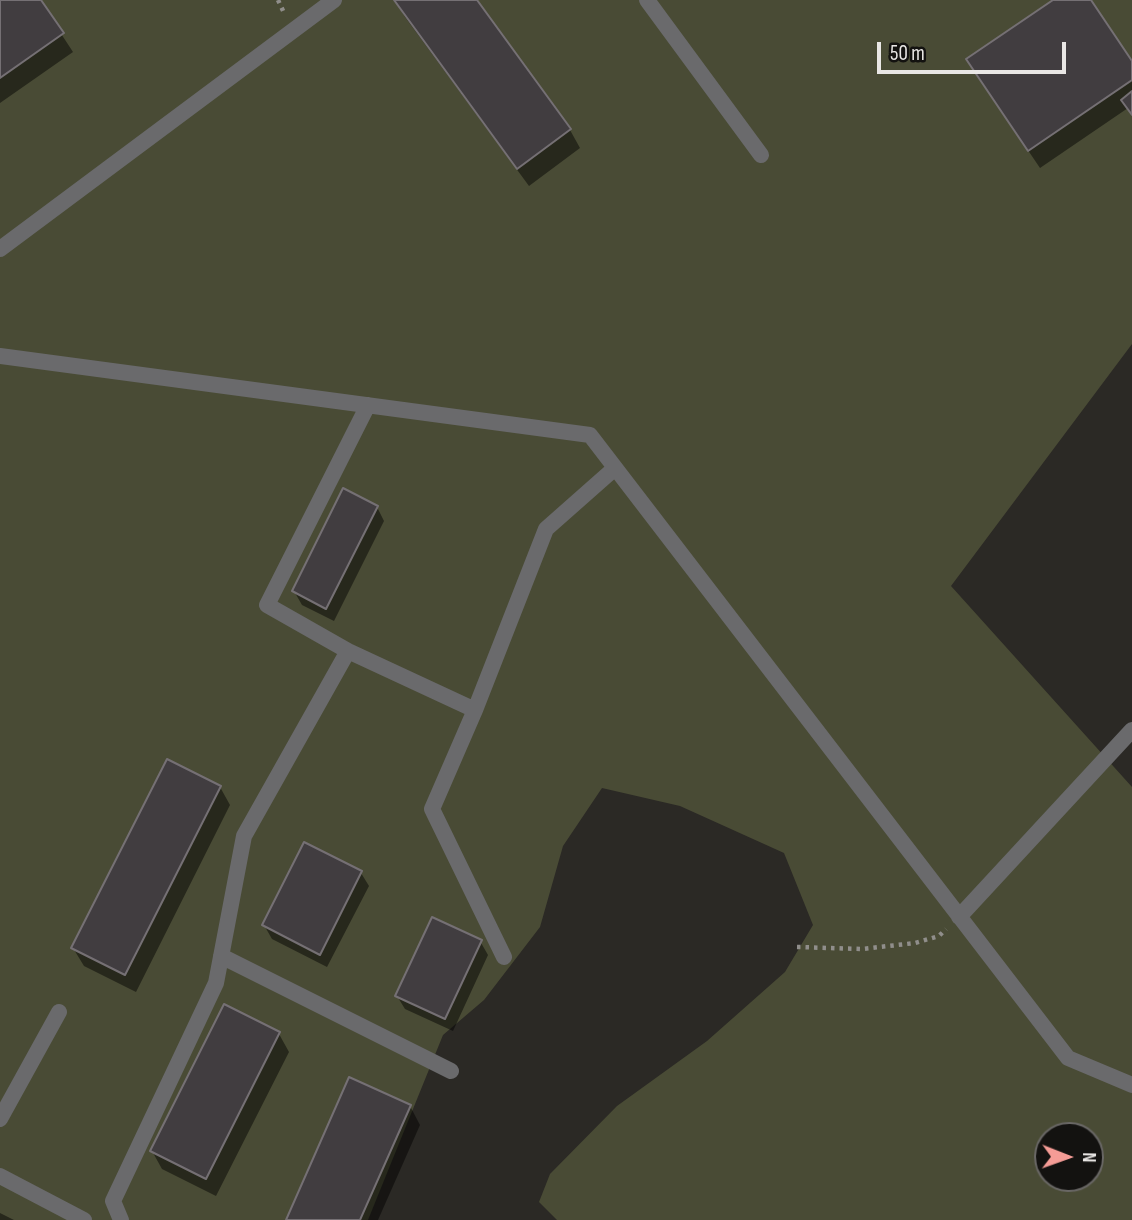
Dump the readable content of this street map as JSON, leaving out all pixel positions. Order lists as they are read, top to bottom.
{
  "scale_bar": "50 m",
  "north": "right"
}
